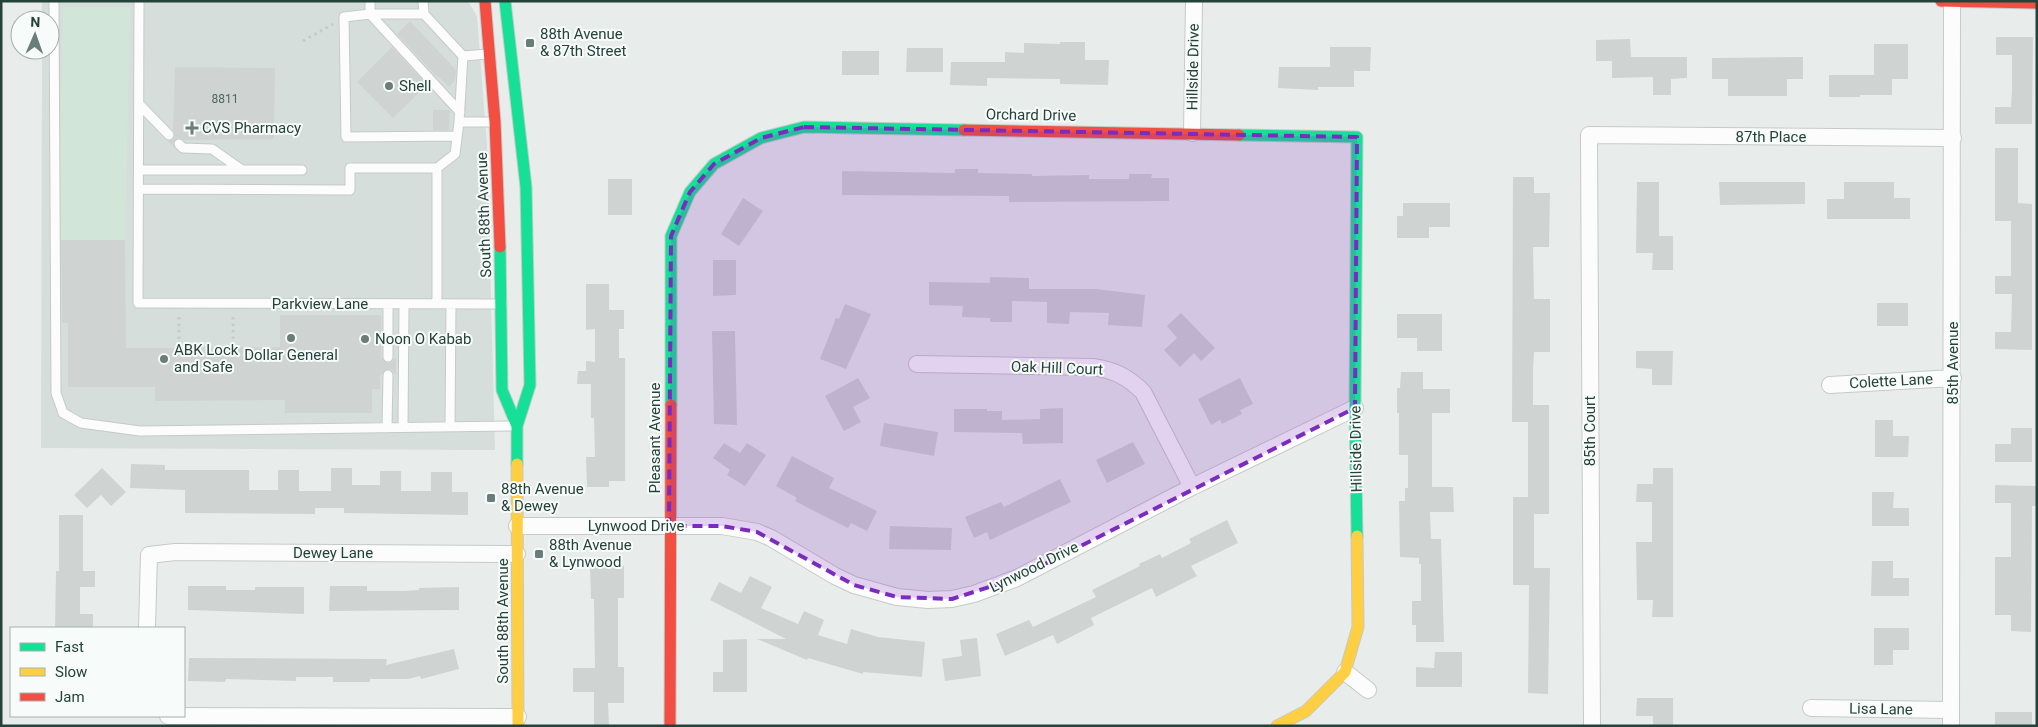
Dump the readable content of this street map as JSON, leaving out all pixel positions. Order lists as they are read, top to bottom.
{
  "streets": {
    "street": [
      "Hillside Drive",
      "Orchard Drive",
      "87th Place",
      "South 88th Avenue",
      "85th Avenue",
      "Oak Hill Court",
      "Colette Lane",
      "85th Court",
      "Pleasant Avenue",
      "Lynwood Drive",
      "Dewey Lane",
      "Lisa Lane"
    ],
    "lane": ["Parkview Lane"]
  },
  "crossings": [
    ["Hillside Drive", "Orchard Drive"],
    ["Hillside Drive", "Lynwood Drive"],
    ["Orchard Drive", "Pleasant Avenue"],
    ["87th Place", "85th Avenue"],
    ["87th Place", "85th Court"],
    ["South 88th Avenue", "Parkview Lane"],
    ["South 88th Avenue", "Lynwood Drive"],
    ["South 88th Avenue", "Dewey Lane"],
    ["85th Avenue", "Colette Lane"],
    ["85th Avenue", "Lisa Lane"],
    ["Oak Hill Court", "Lynwood Drive"],
    ["Pleasant Avenue", "Lynwood Drive"]
  ],
  "places": {
    "transit": ["88th Avenue & 87th Street", "88th Avenue & Dewey", "88th Avenue & Lynwood"],
    "other": [
      "Shell",
      "Dollar General",
      "Noon O Kabab",
      "ABK Lock and Safe"
    ],
    "health": ["CVS Pharmacy"]
  },
  "house_numbers": ["8811"],
  "legend": ["Fast", "Slow", "Jam"],
  "north": "top"
}
